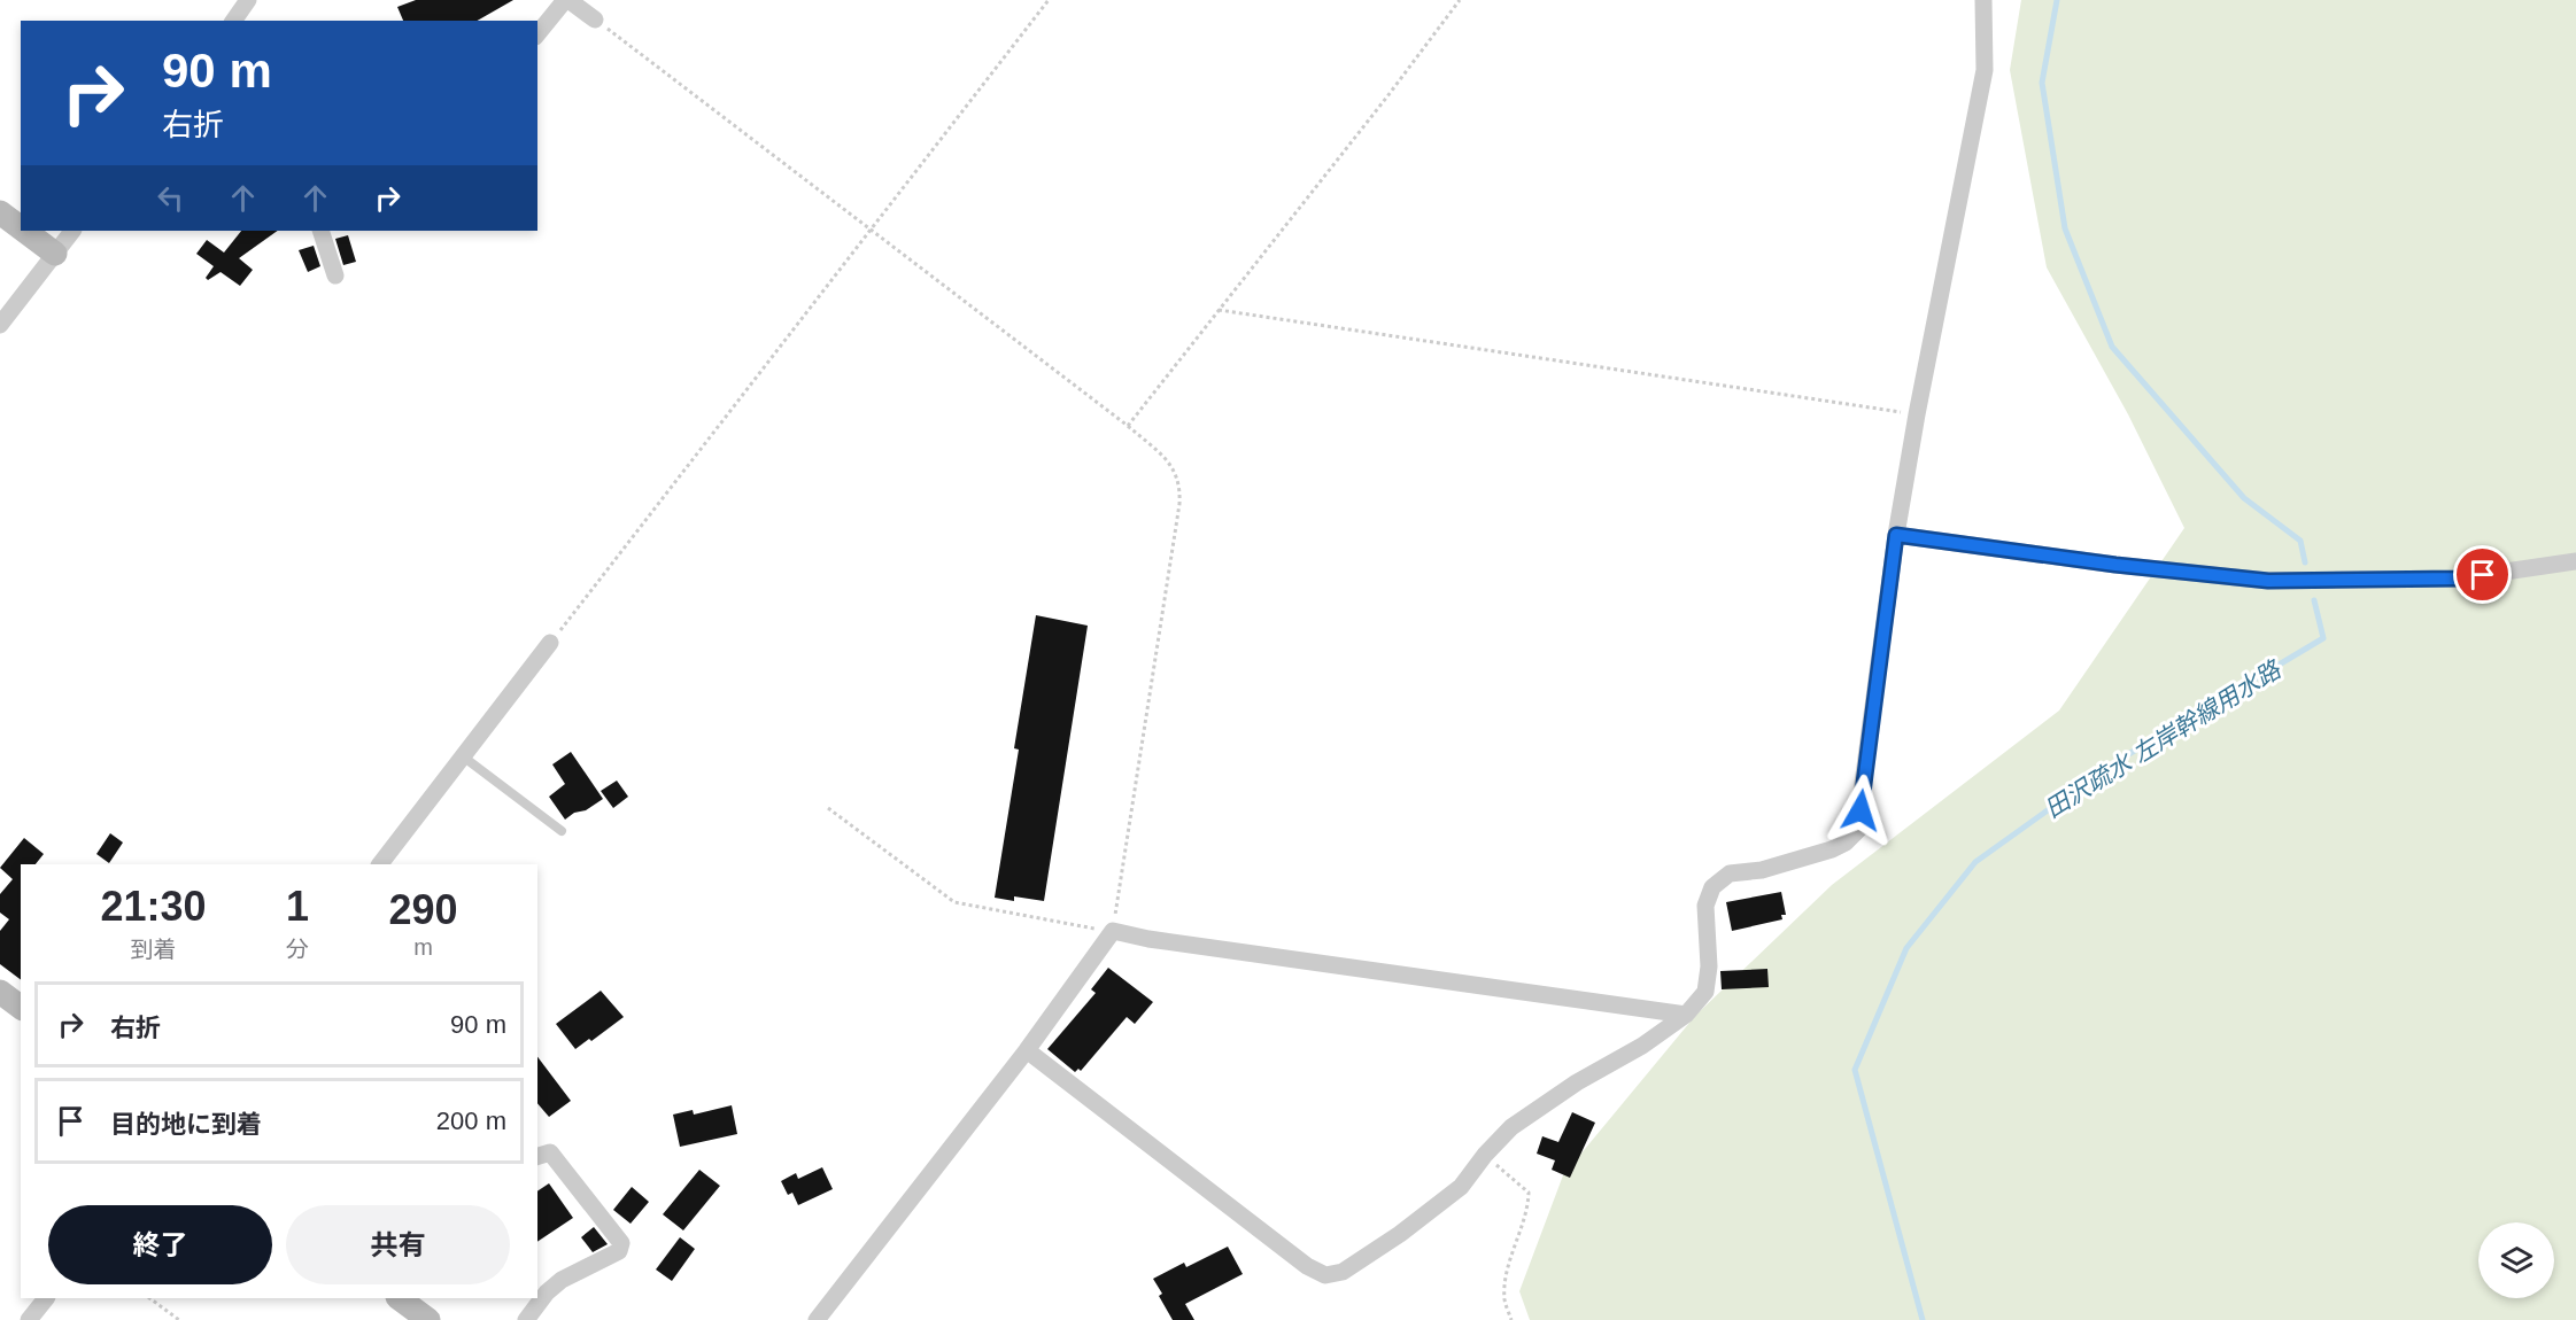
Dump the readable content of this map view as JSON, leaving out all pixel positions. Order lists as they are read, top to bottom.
{
  "water": ["田沢疏水 左岸幹線用水路"],
  "page": {
    "turn": ["90 m", "右折"],
    "eta": [
      "21:30",
      "到着",
      "1",
      "分",
      "290",
      "m"
    ],
    "list": [
      {
        "name": "右折",
        "value": "90 m"
      },
      {
        "name": "目的地に到着",
        "value": "200 m"
      }
    ],
    "buttons": ["終了", "共有"]
  }
}
